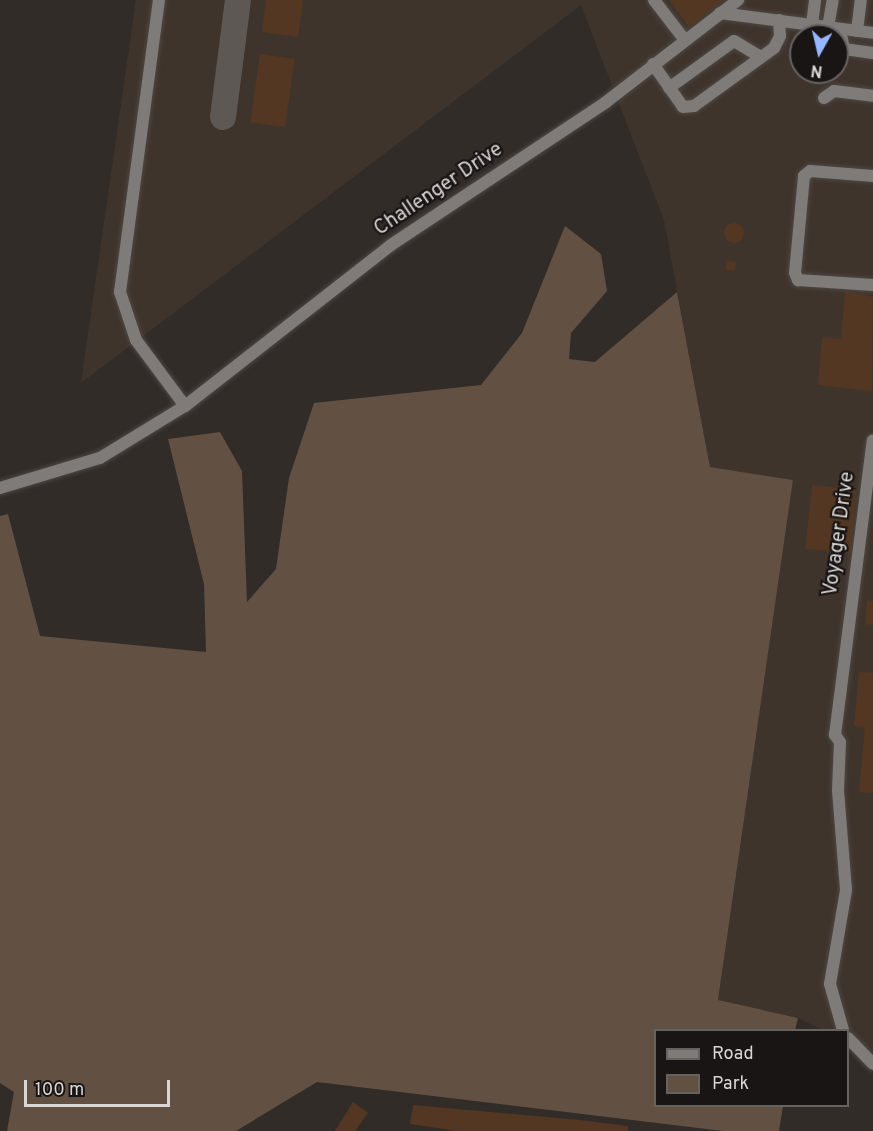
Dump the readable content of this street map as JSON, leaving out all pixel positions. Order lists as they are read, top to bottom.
{
  "streets": {
    "street": ["Challenger Drive", "Voyager Drive"]
  },
  "legend": ["Road", "Park"],
  "scale_bar": "100 m",
  "north": "bottom"
}
